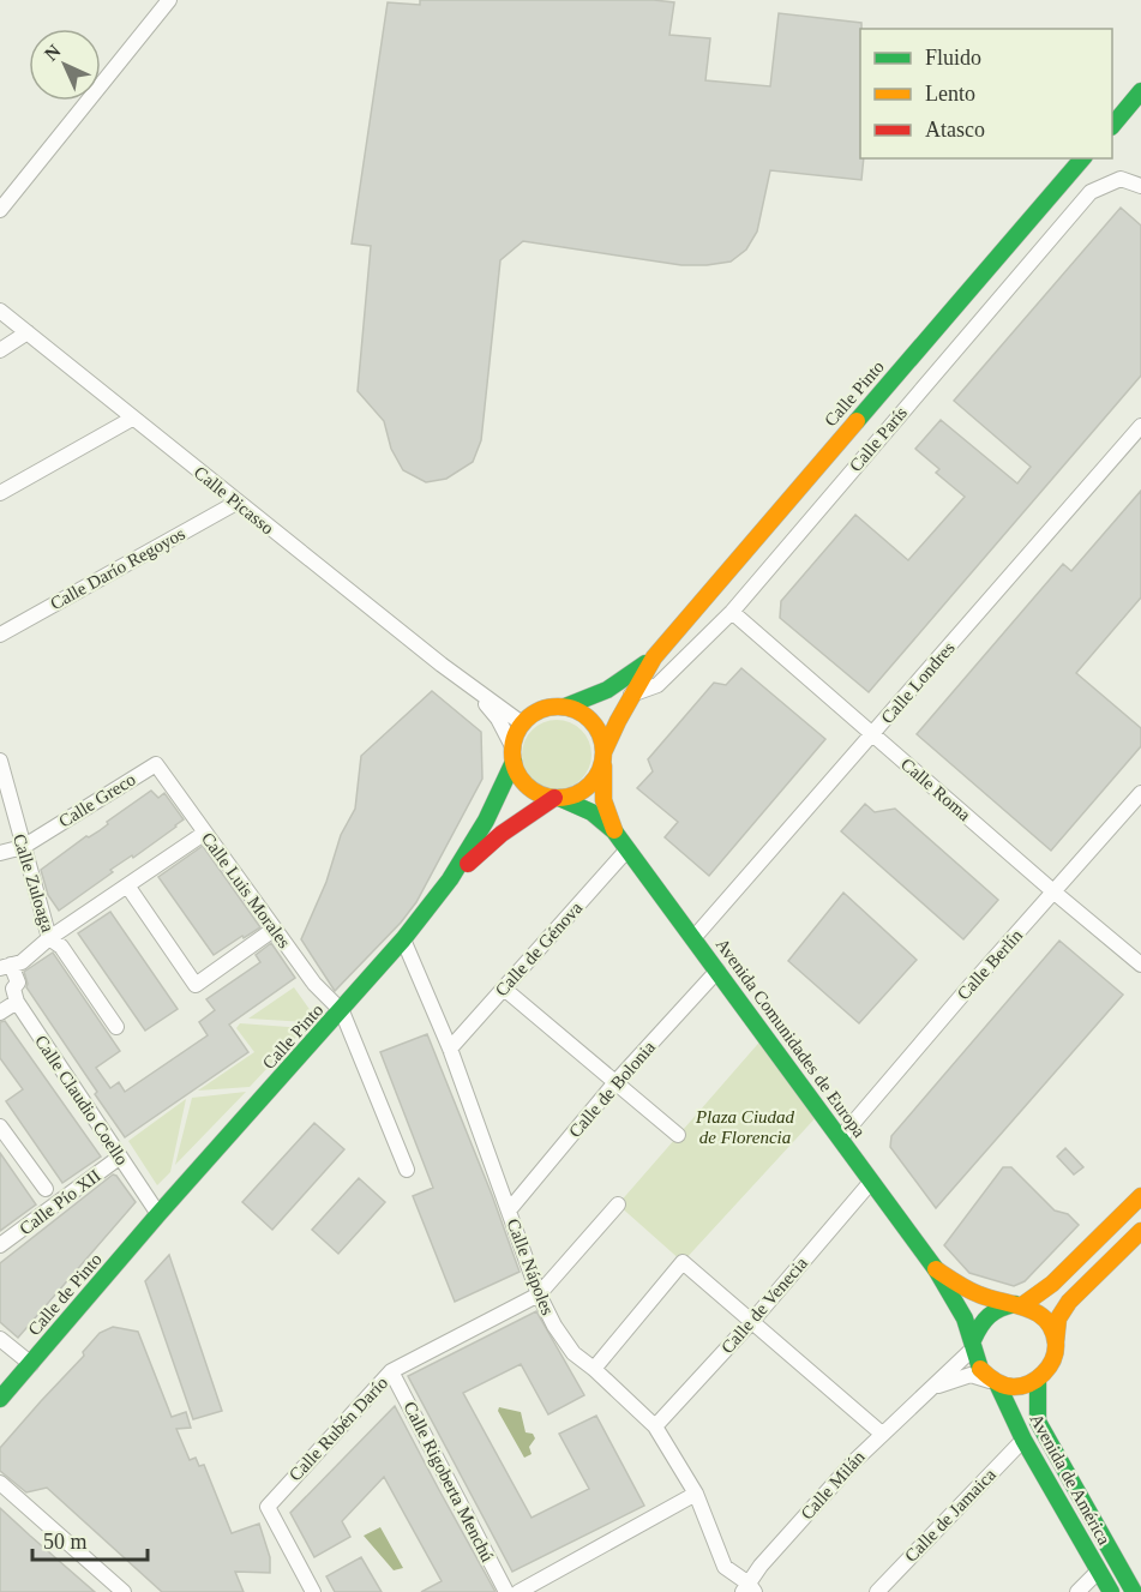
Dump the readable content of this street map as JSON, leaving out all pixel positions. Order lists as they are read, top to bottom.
{
  "streets": {
    "main road": [
      "Calle Pinto",
      "Avenida Comunidades de Europa",
      "Calle de Pinto",
      "Avenida de América"
    ],
    "street": [
      "Calle París",
      "Calle Picasso",
      "Calle Darío Regoyos",
      "Calle Londres",
      "Calle Roma",
      "Calle Greco",
      "Calle Zuloaga",
      "Calle Luis Morales",
      "Calle de Génova",
      "Calle Berlín",
      "Calle de Bolonia",
      "Calle Claudio Coello",
      "Calle Pío XII",
      "Calle Nápoles",
      "Calle de Venecia",
      "Calle Rubén Darío",
      "Calle Rigoberta Menchú",
      "Calle Milán",
      "Calle de Jamaica"
    ]
  },
  "crossings": [
    ["Calle Pinto", "Calle París"],
    ["Calle Pinto", "Calle Picasso"],
    ["Calle Pinto", "Calle Luis Morales"],
    ["Calle Pinto", "Avenida Comunidades de Europa"],
    ["Calle Pinto", "Calle Claudio Coello"],
    ["Calle Pinto", "Calle Nápoles"],
    ["Calle Pinto", "Calle de Pinto"],
    ["Calle París", "Calle Roma"],
    ["Calle Picasso", "Calle Darío Regoyos"],
    ["Calle Picasso", "Avenida Comunidades de Europa"],
    ["Calle Londres", "Calle Roma"],
    ["Calle Londres", "Avenida Comunidades de Europa"],
    ["Calle Roma", "Calle Berlín"],
    ["Calle Greco", "Calle Zuloaga"],
    ["Calle Greco", "Calle Luis Morales"],
    ["Calle de Génova", "Avenida Comunidades de Europa"],
    ["Calle de Génova", "Calle Nápoles"],
    ["Calle Berlín", "Avenida Comunidades de Europa"],
    ["Avenida Comunidades de Europa", "Calle de Bolonia"],
    ["Avenida Comunidades de Europa", "Calle de Venecia"],
    ["Avenida Comunidades de Europa", "Avenida de América"],
    ["Avenida Comunidades de Europa", "Calle Milán"],
    ["Calle de Bolonia", "Calle Nápoles"],
    ["Calle Claudio Coello", "Calle Pío XII"],
    ["Calle Claudio Coello", "Calle de Pinto"],
    ["Calle Nápoles", "Calle de Venecia"],
    ["Calle Nápoles", "Calle Rubén Darío"],
    ["Calle Nápoles", "Calle Milán"],
    ["Calle Rubén Darío", "Calle Rigoberta Menchú"],
    ["Avenida de América", "Calle Milán"],
    ["Avenida de América", "Calle de Jamaica"]
  ],
  "parks": ["Plaza Ciudad de Florencia"],
  "legend": ["Fluido", "Lento", "Atasco"],
  "scale_bar": "50 m",
  "north": "top left"
}
